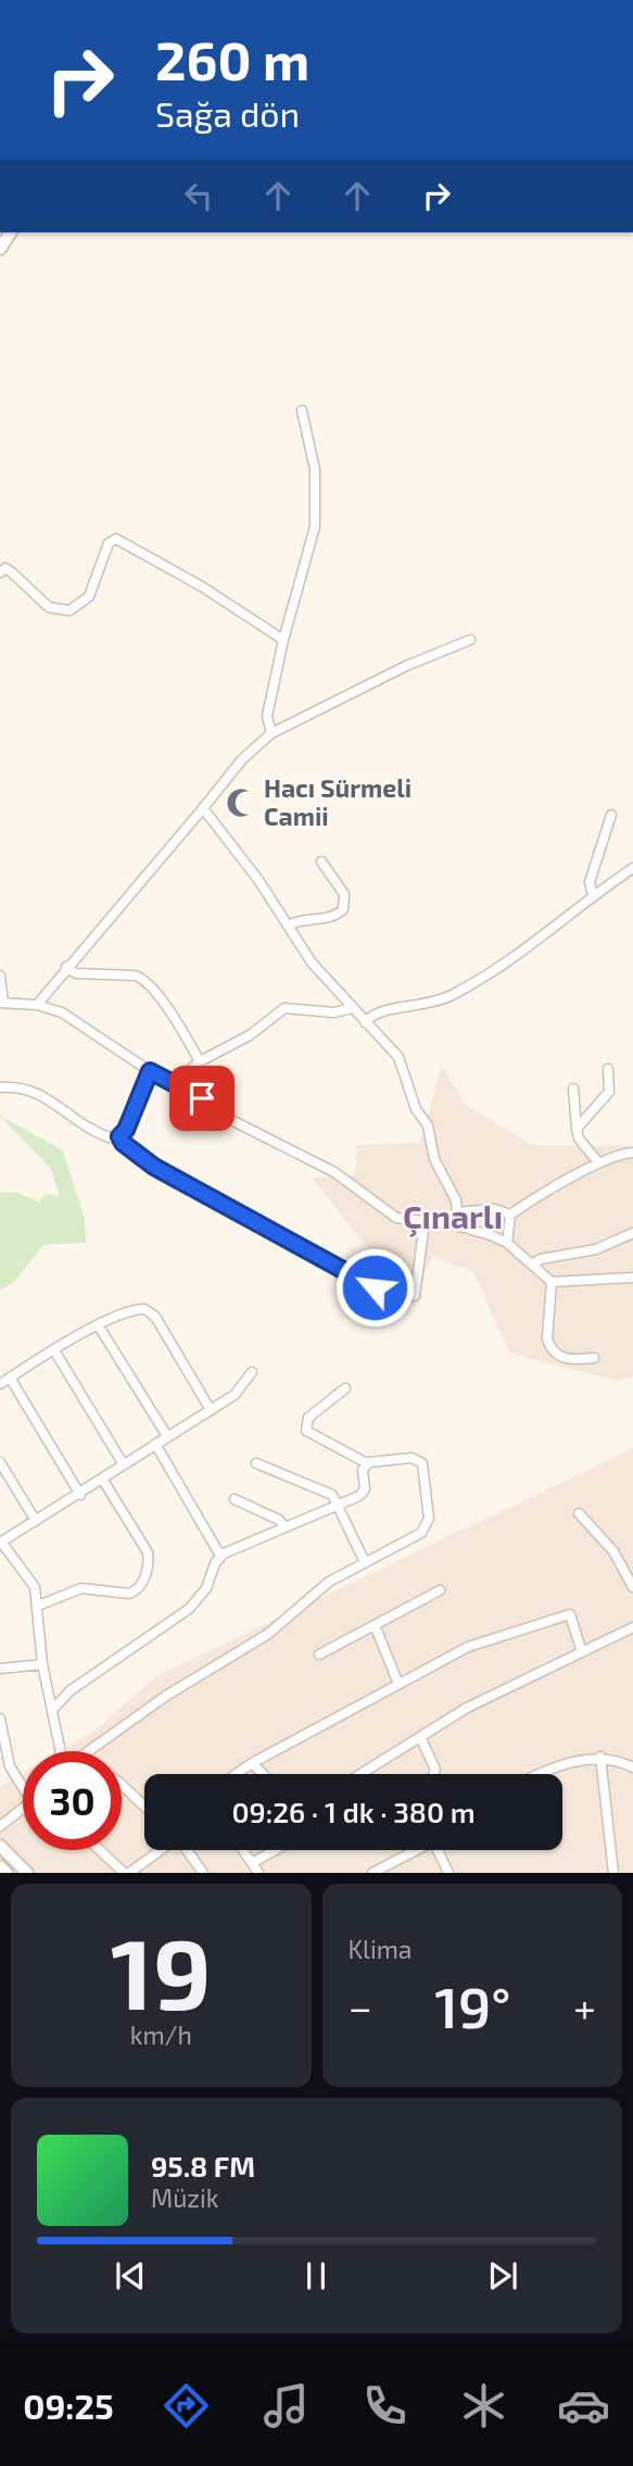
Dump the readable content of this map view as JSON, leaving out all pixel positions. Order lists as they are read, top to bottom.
{
  "districts": ["Çınarlı"],
  "places": {
    "mosque": ["Hacı Sürmeli Camii"]
  },
  "page": {
    "turn": ["260 m", "Sağa dön"],
    "limit": "30",
    "trip": "09:26 · 1 dk · 380 m",
    "tile": [
      ["19", "km/h"],
      "Klima"
    ],
    "heat": ["−", "19°", "+"],
    "song": ["95.8 FM", "Müzik"],
    "tabs": "09:25"
  }
}
